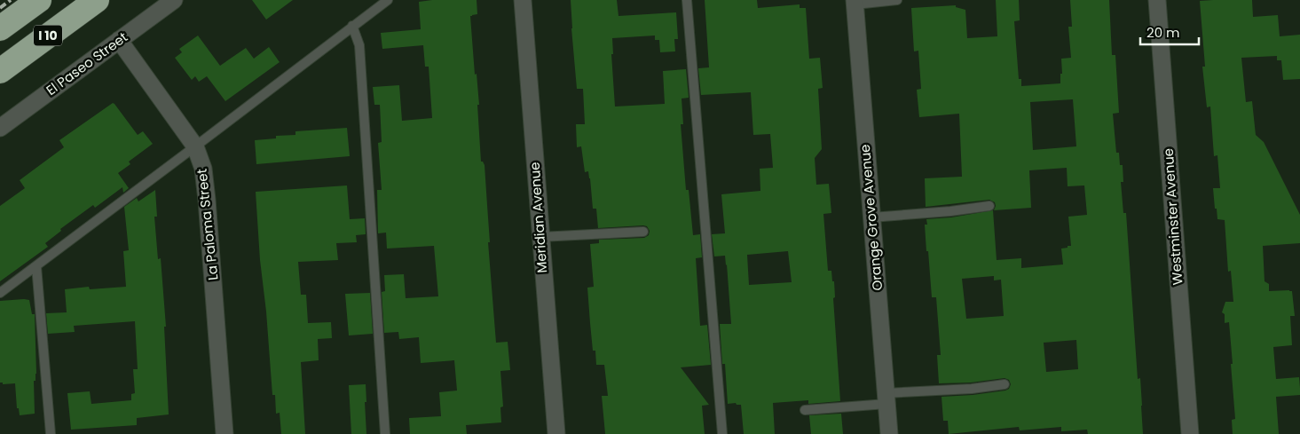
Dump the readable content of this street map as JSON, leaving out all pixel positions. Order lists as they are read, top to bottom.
{
  "streets": {
    "highway": ["I 10"],
    "street": [
      "El Paseo Street",
      "Westminster Avenue",
      "Meridian Avenue",
      "Orange Grove Avenue",
      "La Paloma Street"
    ]
  },
  "crossings": [
    ["El Paseo Street", "La Paloma Street"]
  ],
  "scale_bar": "20 m"
}
